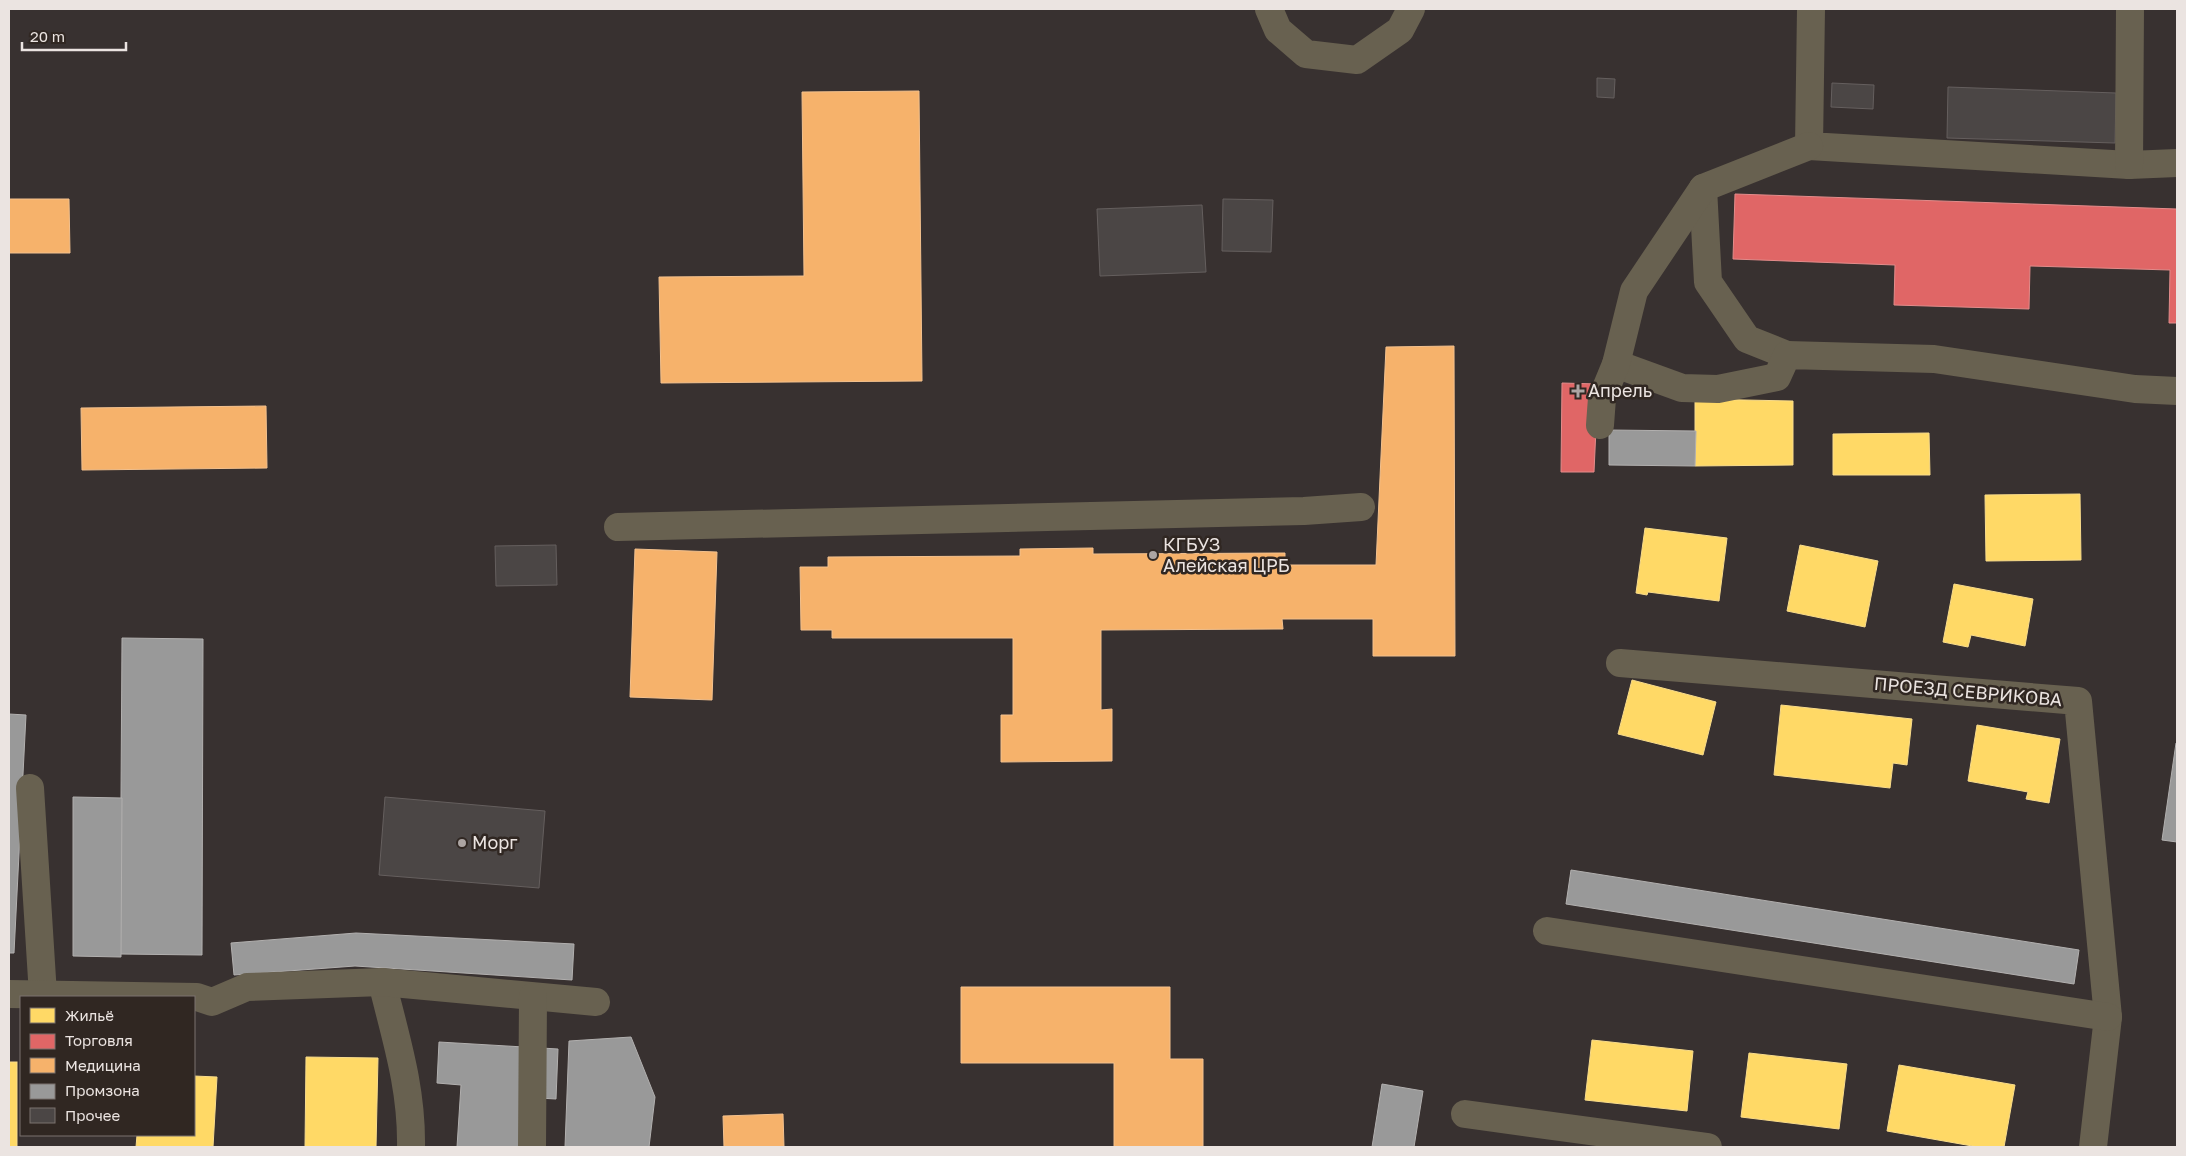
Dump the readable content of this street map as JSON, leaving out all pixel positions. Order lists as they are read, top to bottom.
{
  "streets": {
    "street": ["ПРОЕЗД СЕВРИКОВА"]
  },
  "places": {
    "health": ["Апрель"],
    "other": ["КГБУЗ Алейская ЦРБ", "Морг"]
  },
  "legend": [
    "Жильё",
    "Торговля",
    "Медицина",
    "Промзона",
    "Прочее"
  ],
  "scale_bar": "20 m"
}
